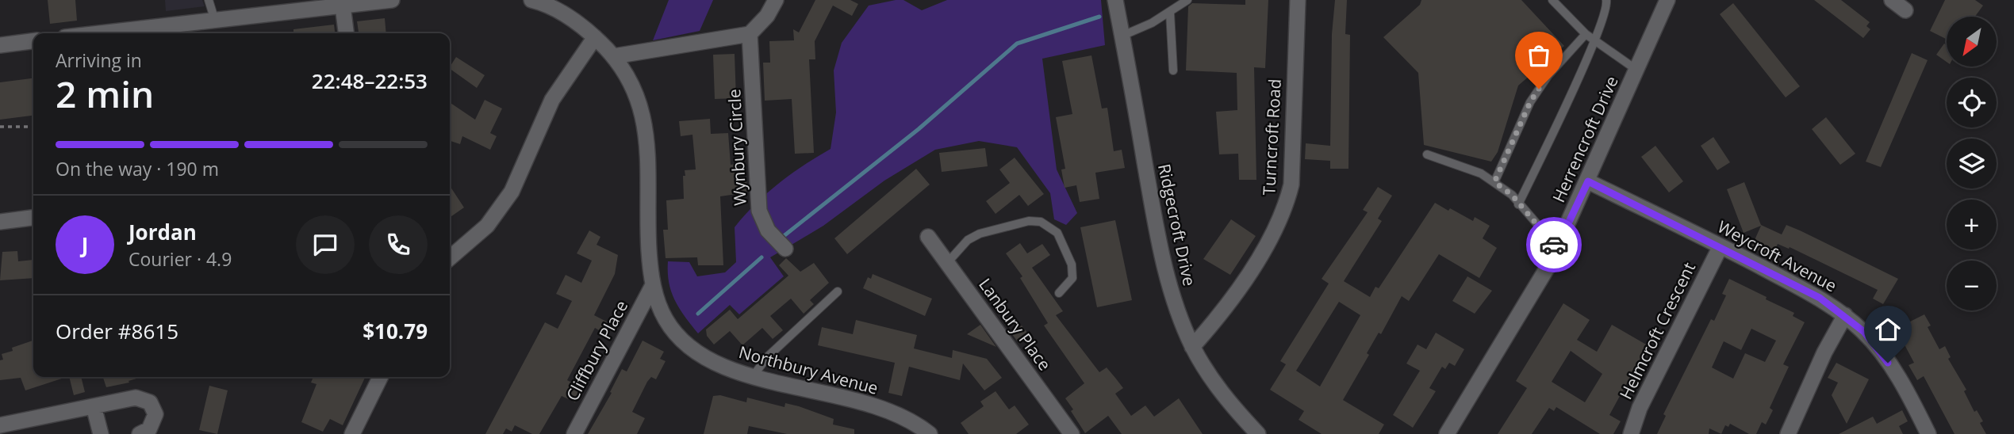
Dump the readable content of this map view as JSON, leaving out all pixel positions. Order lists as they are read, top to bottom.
{
  "streets": {
    "street": [
      "Turncroft Road",
      "Herrencroft Drive",
      "Wynbury Circle",
      "Ridgecroft Drive",
      "Weycroft Avenue",
      "Lanbury Place",
      "Helmcroft Crescent",
      "Cliffbury Place",
      "Northbury Avenue"
    ]
  },
  "crossings": [
    ["Turncroft Road", "Ridgecroft Drive"],
    ["Herrencroft Drive", "Weycroft Avenue"],
    ["Weycroft Avenue", "Helmcroft Crescent"],
    ["Cliffbury Place", "Northbury Avenue"]
  ],
  "north": "bottom left",
  "page": {
    "map_buttons": ["+", "−"],
    "heading": ["2 min", "Arriving in", "22:48–22:53"],
    "panel": [
      "Jordan",
      "Courier · 4.9",
      "Order #8615",
      "$10.79"
    ],
    "bar": "On the way · 190 m",
    "round": "J"
  }
}
